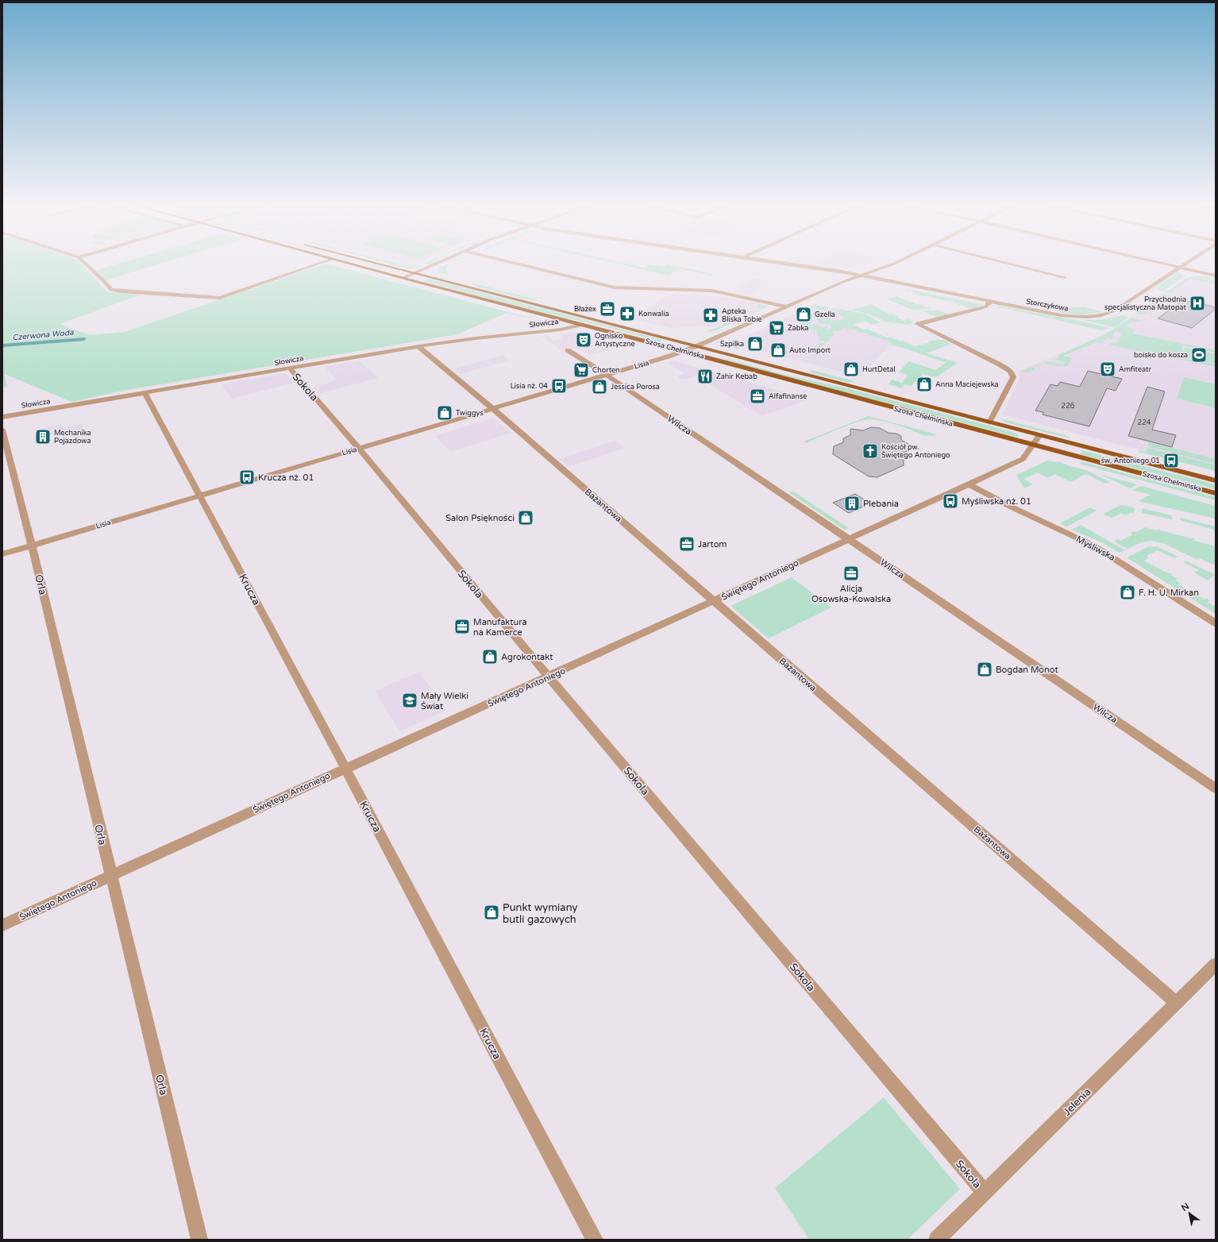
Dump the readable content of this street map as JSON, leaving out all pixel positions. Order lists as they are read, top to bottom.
{
  "streets": {
    "main road": ["Szosa Chełmińska"],
    "street": [
      "Storczykowa",
      "Słowicza",
      "Lisia",
      "Sokola",
      "Wilcza",
      "Bażantowa",
      "Myśliwska",
      "Świętego Antoniego",
      "Orla",
      "Krucza",
      "Jelenia"
    ]
  },
  "crossings": [
    ["Słowicza", "Szosa Chełmińska"],
    ["Słowicza", "Sokola"],
    ["Słowicza", "Bażantowa"],
    ["Słowicza", "Krucza"],
    ["Szosa Chełmińska", "Lisia"],
    ["Szosa Chełmińska", "Świętego Antoniego"],
    ["Lisia", "Sokola"],
    ["Lisia", "Wilcza"],
    ["Lisia", "Bażantowa"],
    ["Lisia", "Orla"],
    ["Lisia", "Krucza"],
    ["Sokola", "Świętego Antoniego"],
    ["Sokola", "Jelenia"],
    ["Wilcza", "Świętego Antoniego"],
    ["Bażantowa", "Świętego Antoniego"],
    ["Bażantowa", "Jelenia"],
    ["Myśliwska", "Świętego Antoniego"],
    ["Świętego Antoniego", "Orla"],
    ["Świętego Antoniego", "Krucza"]
  ],
  "water": ["Czerwona Woda"],
  "places": {
    "hospital": ["Przychodnia specjalistyczna Matopat"],
    "office": [
      "Błażex",
      "Alfafinanse",
      "Jartom",
      "Alicja Osowska-Kowalska",
      "Manufaktura na Kamerce"
    ],
    "pharmacy": ["Konwalia", "Apteka Bliska Tobie"],
    "shop": [
      "Gzella",
      "Szpilka",
      "Auto Import",
      "HurtDetal",
      "Anna Maciejewska",
      "Jessica Porosa",
      "Twiggys",
      "Salon Psiękności",
      "F. H. U. Mirkan",
      "Agrokontakt",
      "Bogdan Monot",
      "Punkt wymiany butli gazowych"
    ],
    "supermarket": ["Żabka", "Chorten"],
    "theatre": ["Ognisko Artystyczne", "Amfiteatr"],
    "sports": ["boisko do kosza"],
    "restaurant": ["Zahir Kebab"],
    "bus stop": [
      "Lisia nż. 04",
      "św. Antoniego 01",
      "Krucza nż. 01",
      "Myśliwska nż. 01"
    ],
    "building": ["Mechanika Pojazdowa", "Plebania"],
    "church": ["Kościół pw. Świętego Antoniego"],
    "school or university": ["Mały Wielki Świat"]
  },
  "house_numbers": ["226", "224"],
  "north": "top left"
}
